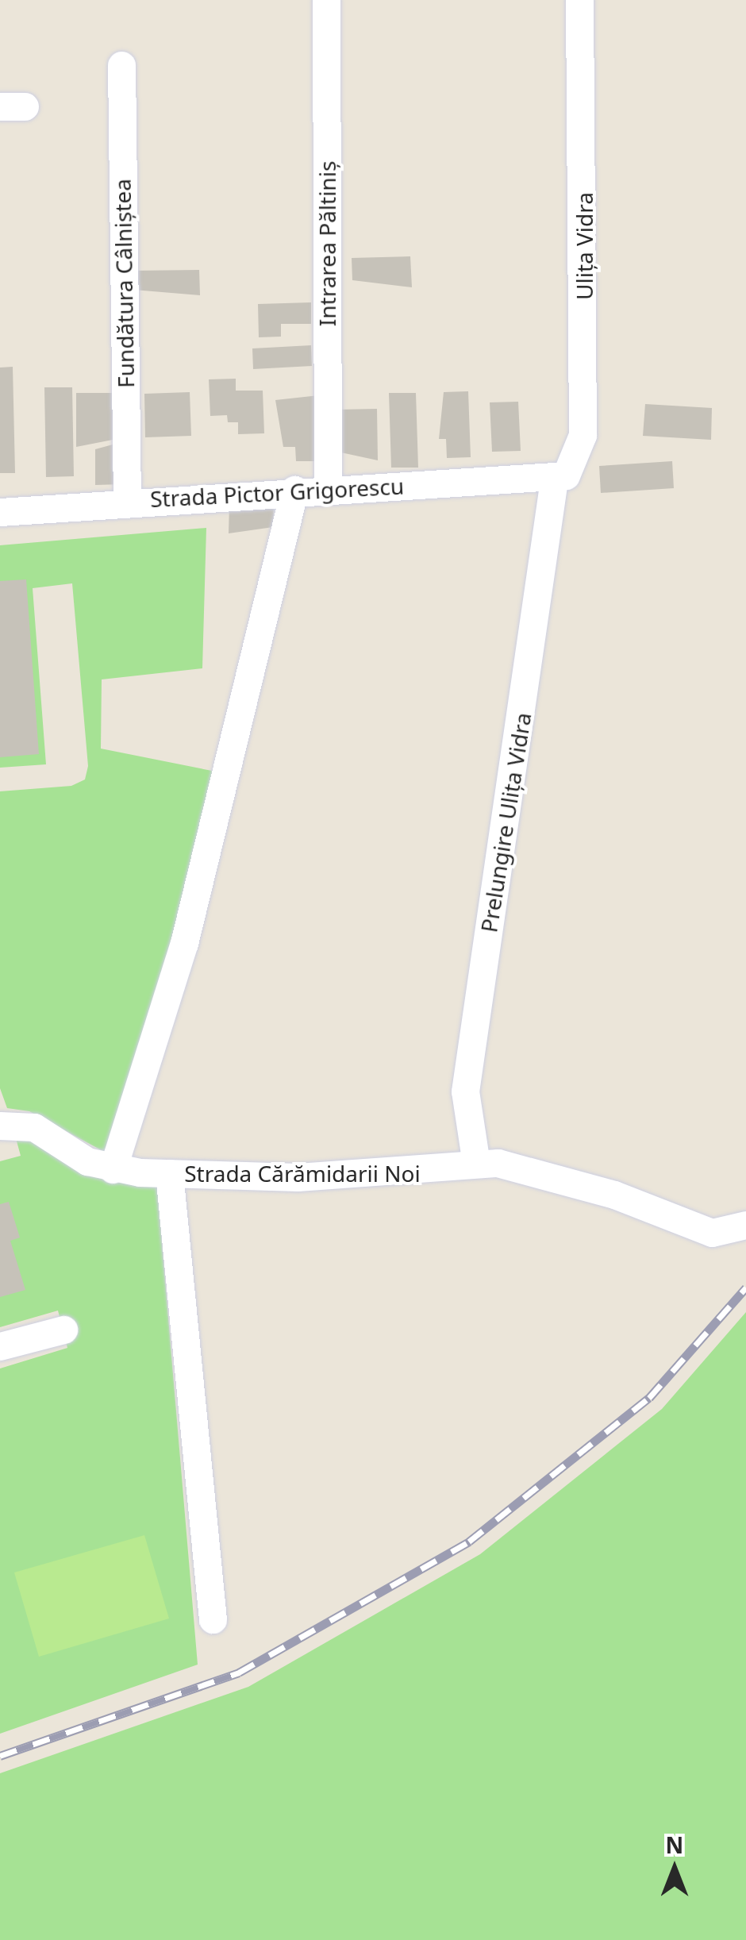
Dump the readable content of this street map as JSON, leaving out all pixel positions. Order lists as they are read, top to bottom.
{
  "streets": {
    "street": [
      "Intrarea Păltiniș",
      "Ulița Vidra",
      "Fundătura Câlniștea",
      "Strada Pictor Grigorescu",
      "Prelungire Ulița Vidra",
      "Strada Cărămidarii Noi"
    ]
  },
  "crossings": [
    ["Intrarea Păltiniș", "Strada Pictor Grigorescu"],
    ["Ulița Vidra", "Strada Pictor Grigorescu"],
    ["Ulița Vidra", "Prelungire Ulița Vidra"],
    ["Fundătura Câlniștea", "Strada Pictor Grigorescu"],
    ["Strada Pictor Grigorescu", "Prelungire Ulița Vidra"],
    ["Prelungire Ulița Vidra", "Strada Cărămidarii Noi"]
  ],
  "north": "top"
}
